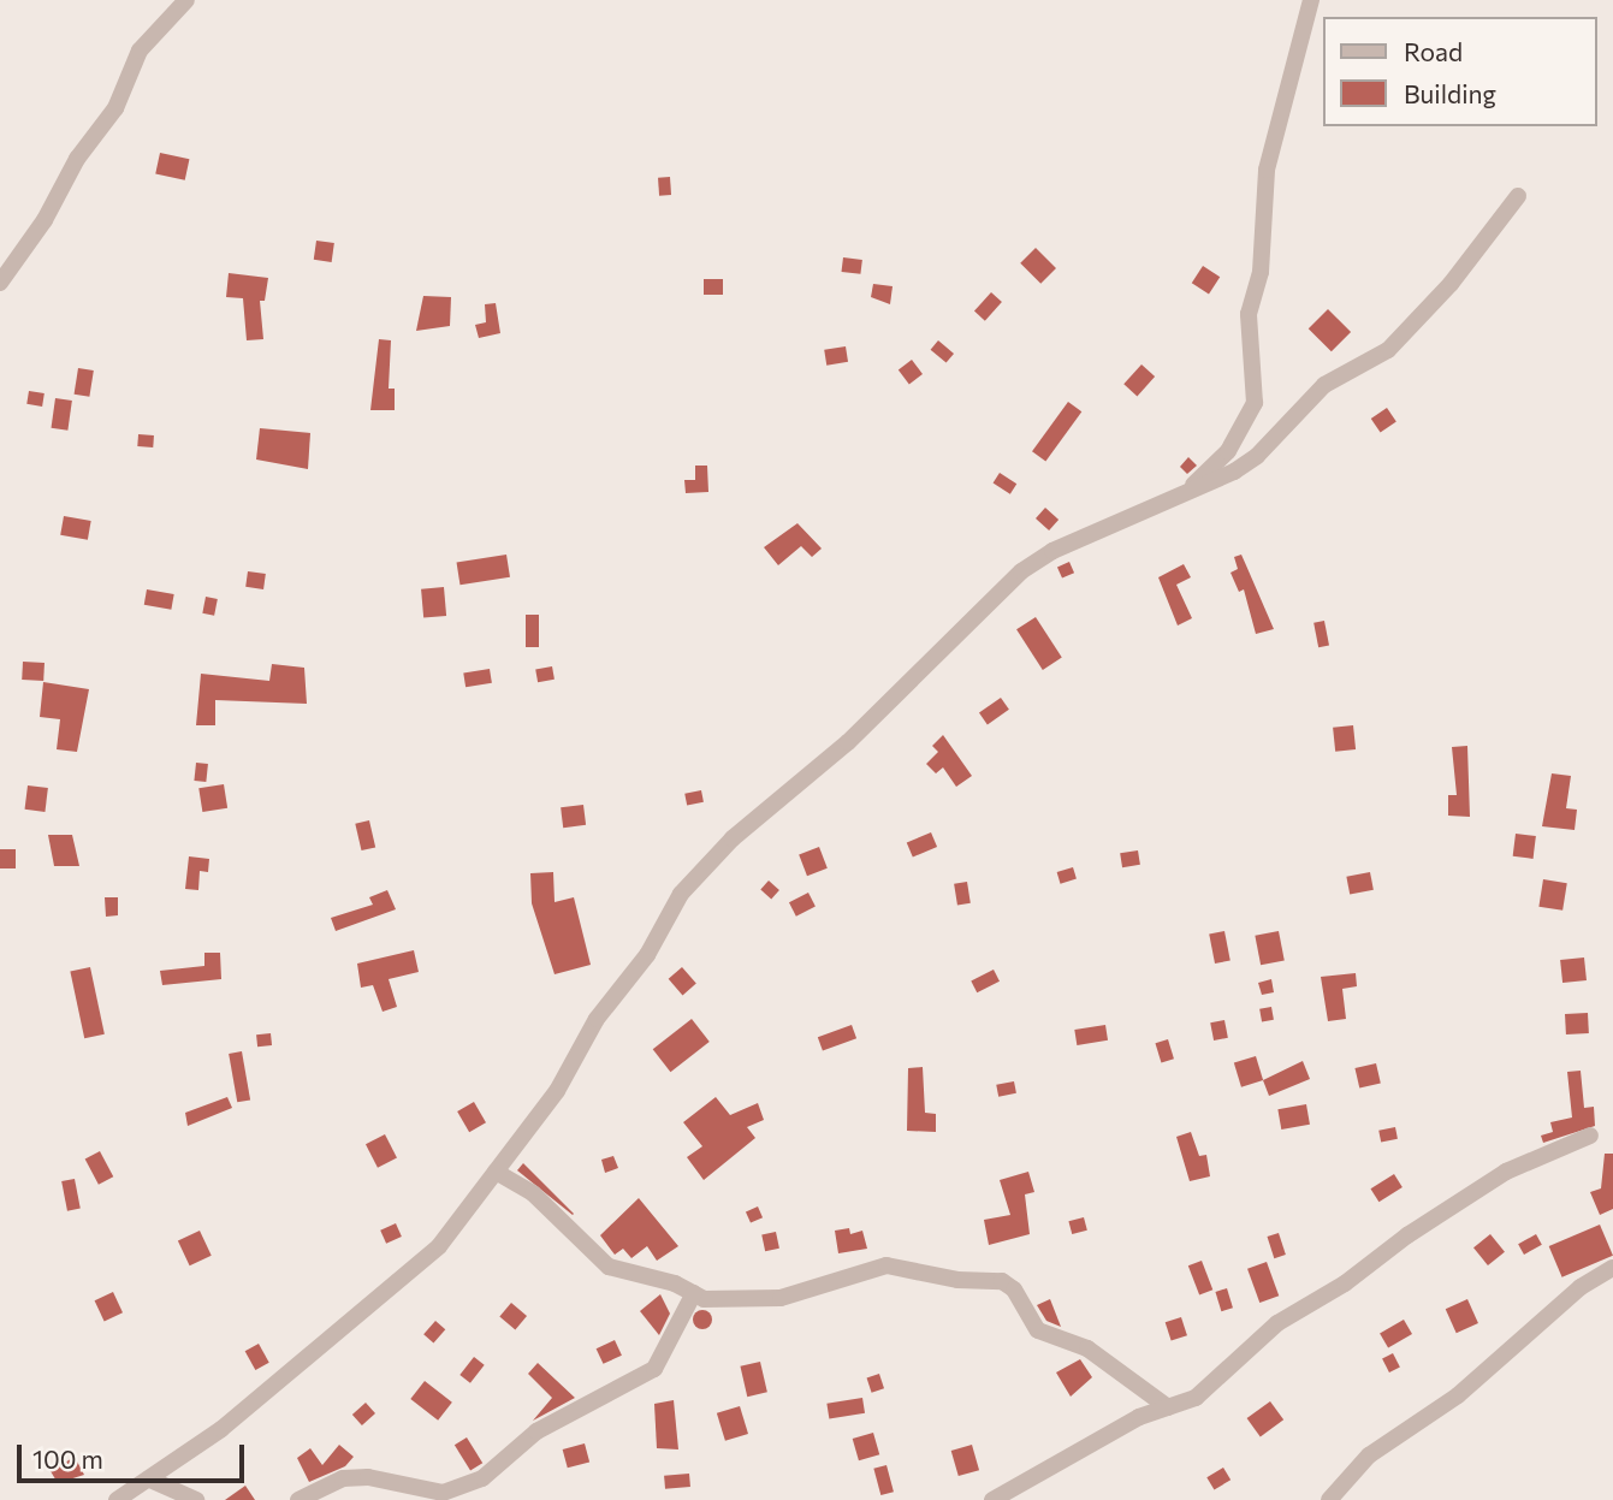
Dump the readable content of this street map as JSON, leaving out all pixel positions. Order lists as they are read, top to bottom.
{
  "legend": ["Road", "Building"],
  "scale_bar": "100 m"
}
